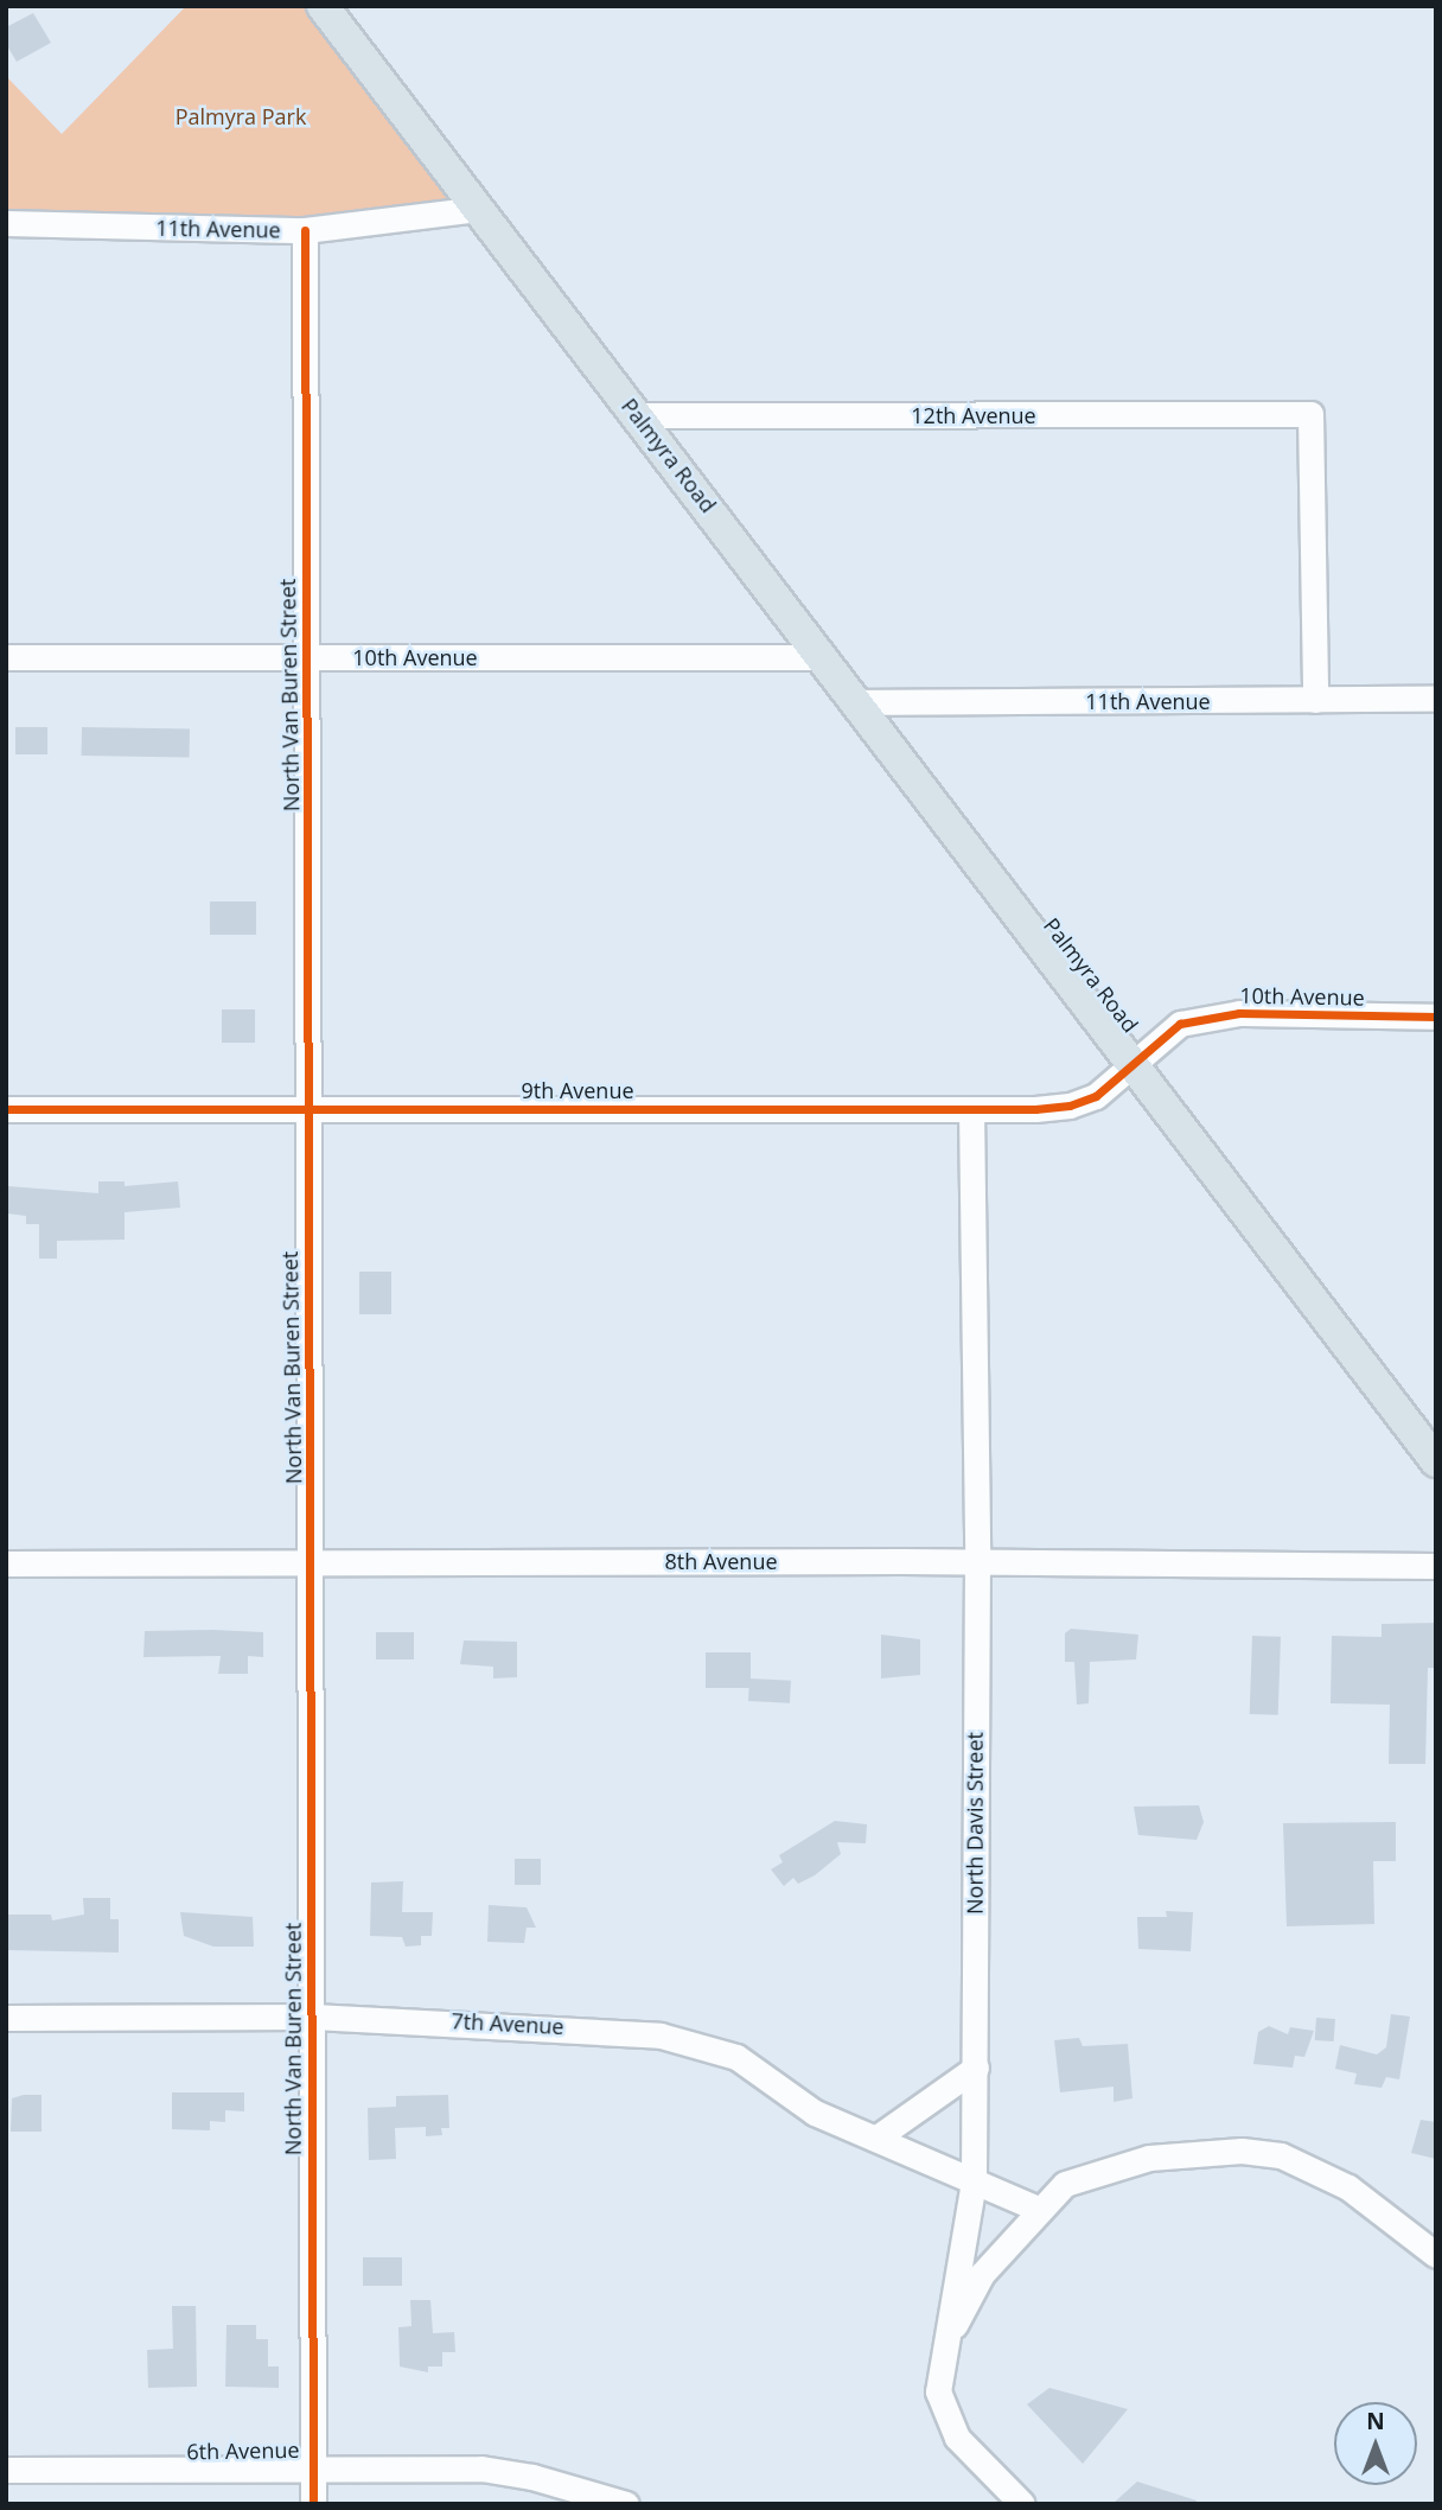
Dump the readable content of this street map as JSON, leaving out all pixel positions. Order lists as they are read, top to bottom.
{
  "streets": {
    "main road": ["Palmyra Road"],
    "street": [
      "11th Avenue",
      "12th Avenue",
      "10th Avenue",
      "North Van Buren Street",
      "9th Avenue",
      "8th Avenue",
      "North Davis Street",
      "7th Avenue",
      "6th Avenue"
    ]
  },
  "crossings": [
    ["11th Avenue", "12th Avenue"],
    ["11th Avenue", "Palmyra Road"],
    ["11th Avenue", "North Van Buren Street"],
    ["12th Avenue", "Palmyra Road"],
    ["Palmyra Road", "10th Avenue"],
    ["Palmyra Road", "9th Avenue"],
    ["10th Avenue", "North Van Buren Street"],
    ["10th Avenue", "9th Avenue"],
    ["North Van Buren Street", "9th Avenue"],
    ["North Van Buren Street", "8th Avenue"],
    ["North Van Buren Street", "7th Avenue"],
    ["North Van Buren Street", "6th Avenue"],
    ["9th Avenue", "North Davis Street"],
    ["8th Avenue", "North Davis Street"],
    ["North Davis Street", "7th Avenue"]
  ],
  "parks": ["Palmyra Park"],
  "north": "top"
}
